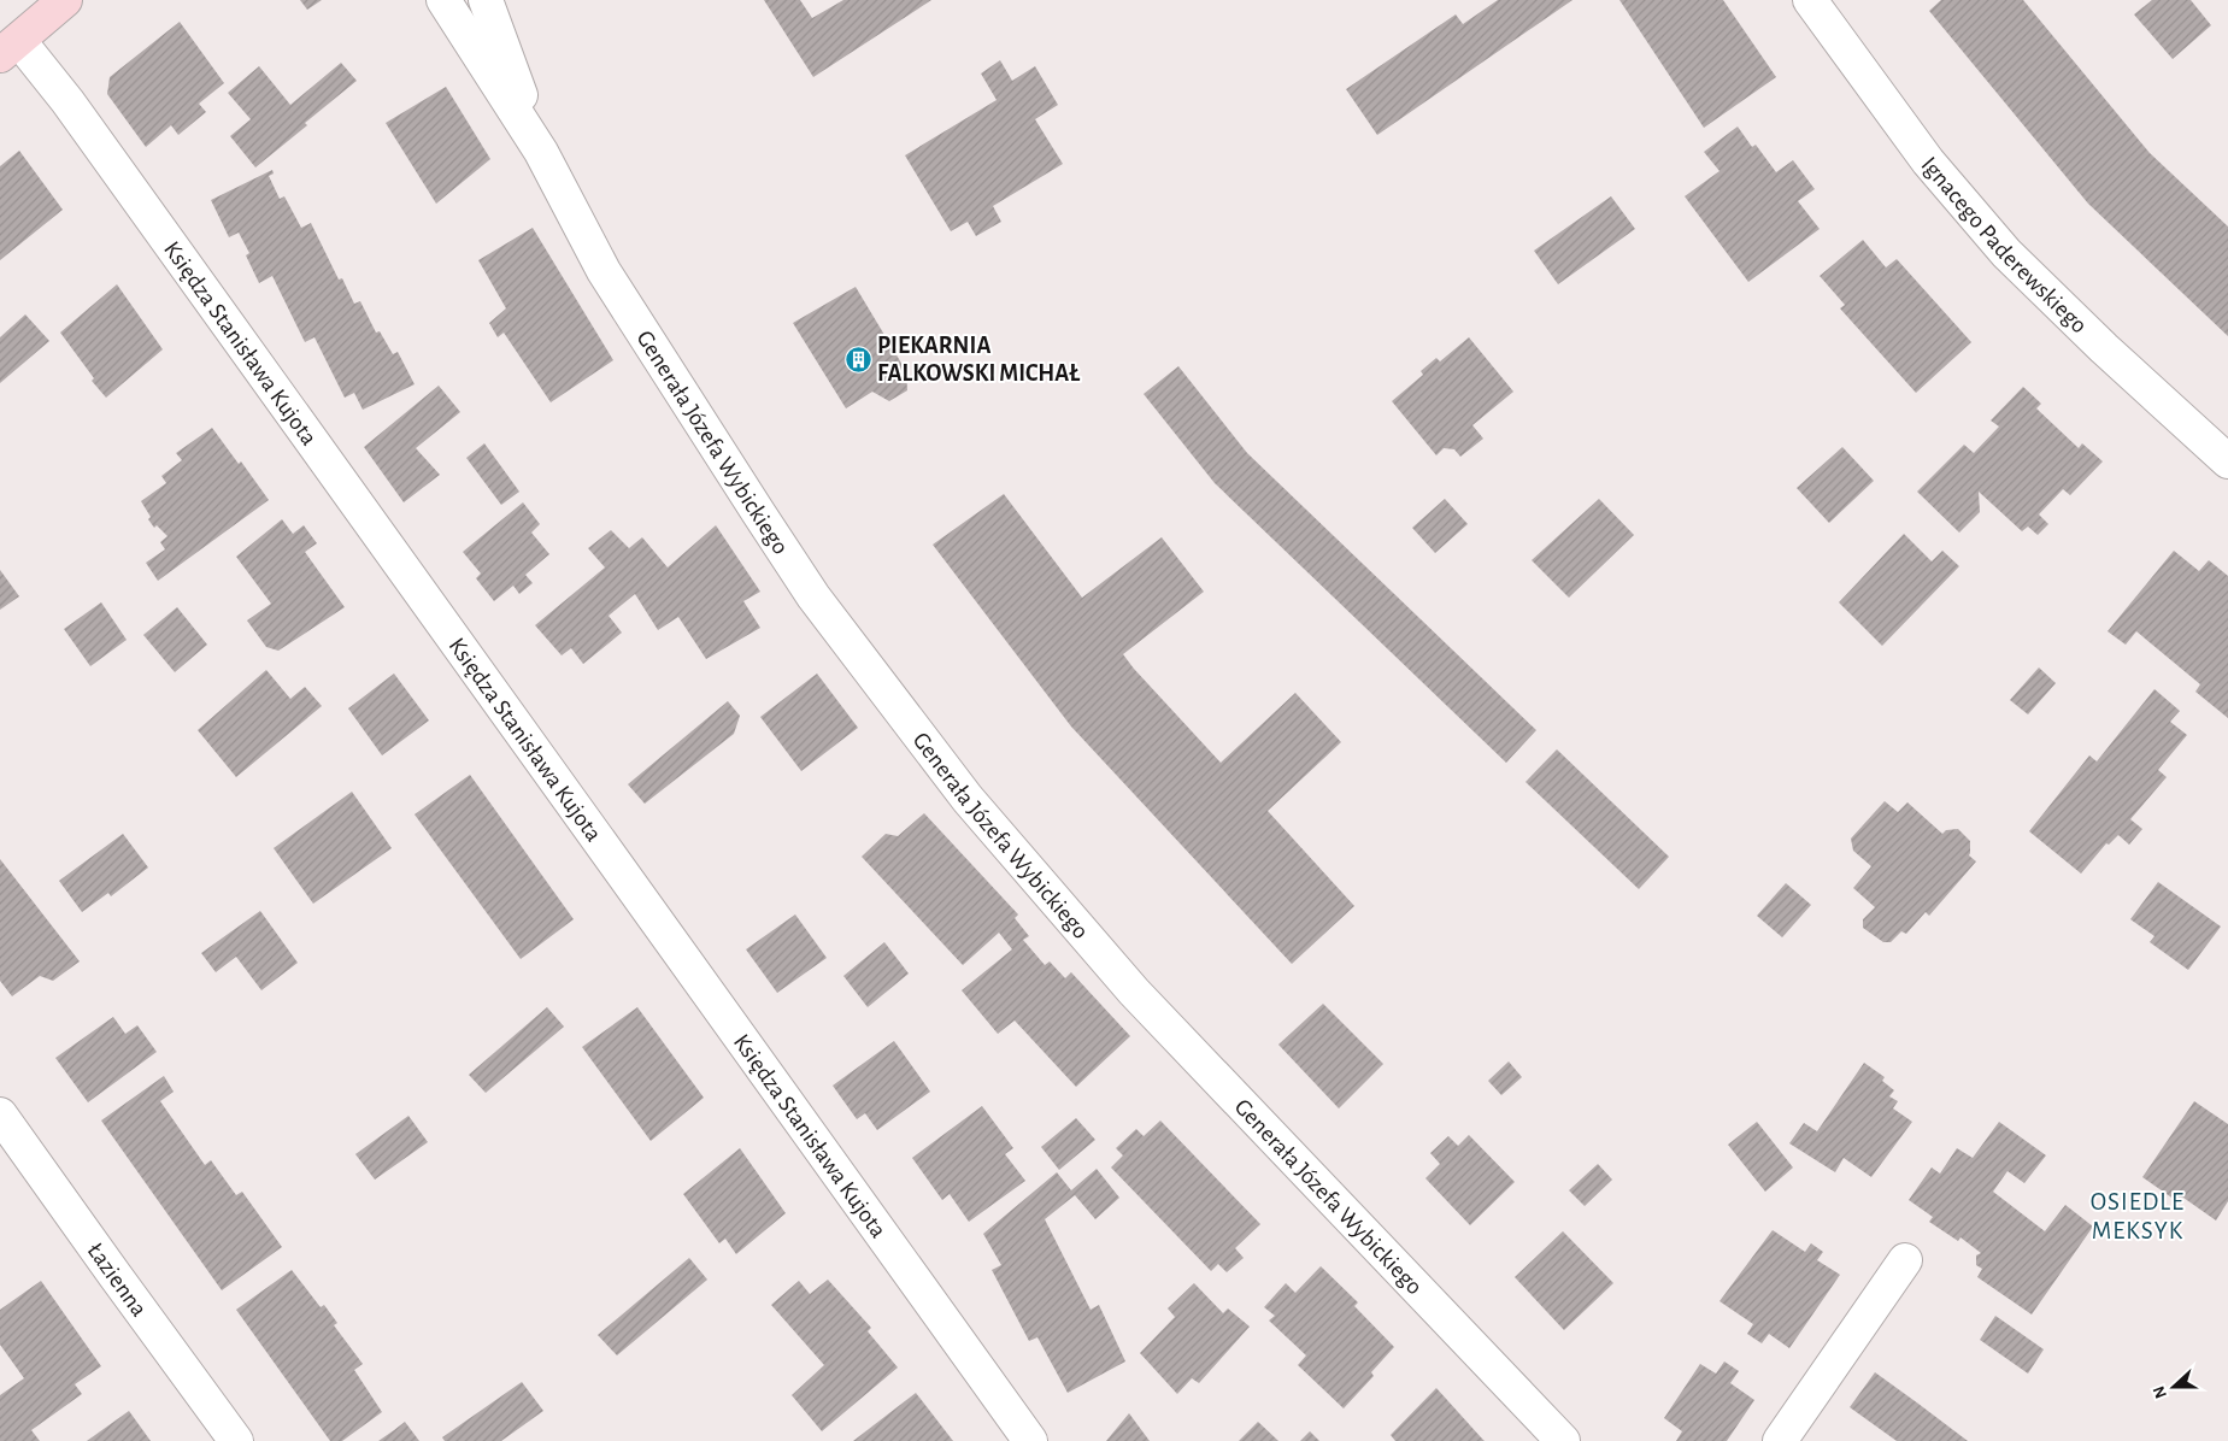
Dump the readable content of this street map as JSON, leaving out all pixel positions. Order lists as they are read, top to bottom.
{
  "streets": {
    "street": [
      "Ignacego Paderewskiego",
      "Księdza Stanisława Kujota",
      "Generała Józefa Wybickiego",
      "Łazienna"
    ]
  },
  "districts": ["OSIEDLE MEKSYK"],
  "places": {
    "building": ["PIEKARNIA FALKOWSKI MICHAŁ"]
  },
  "north": "left"
}
